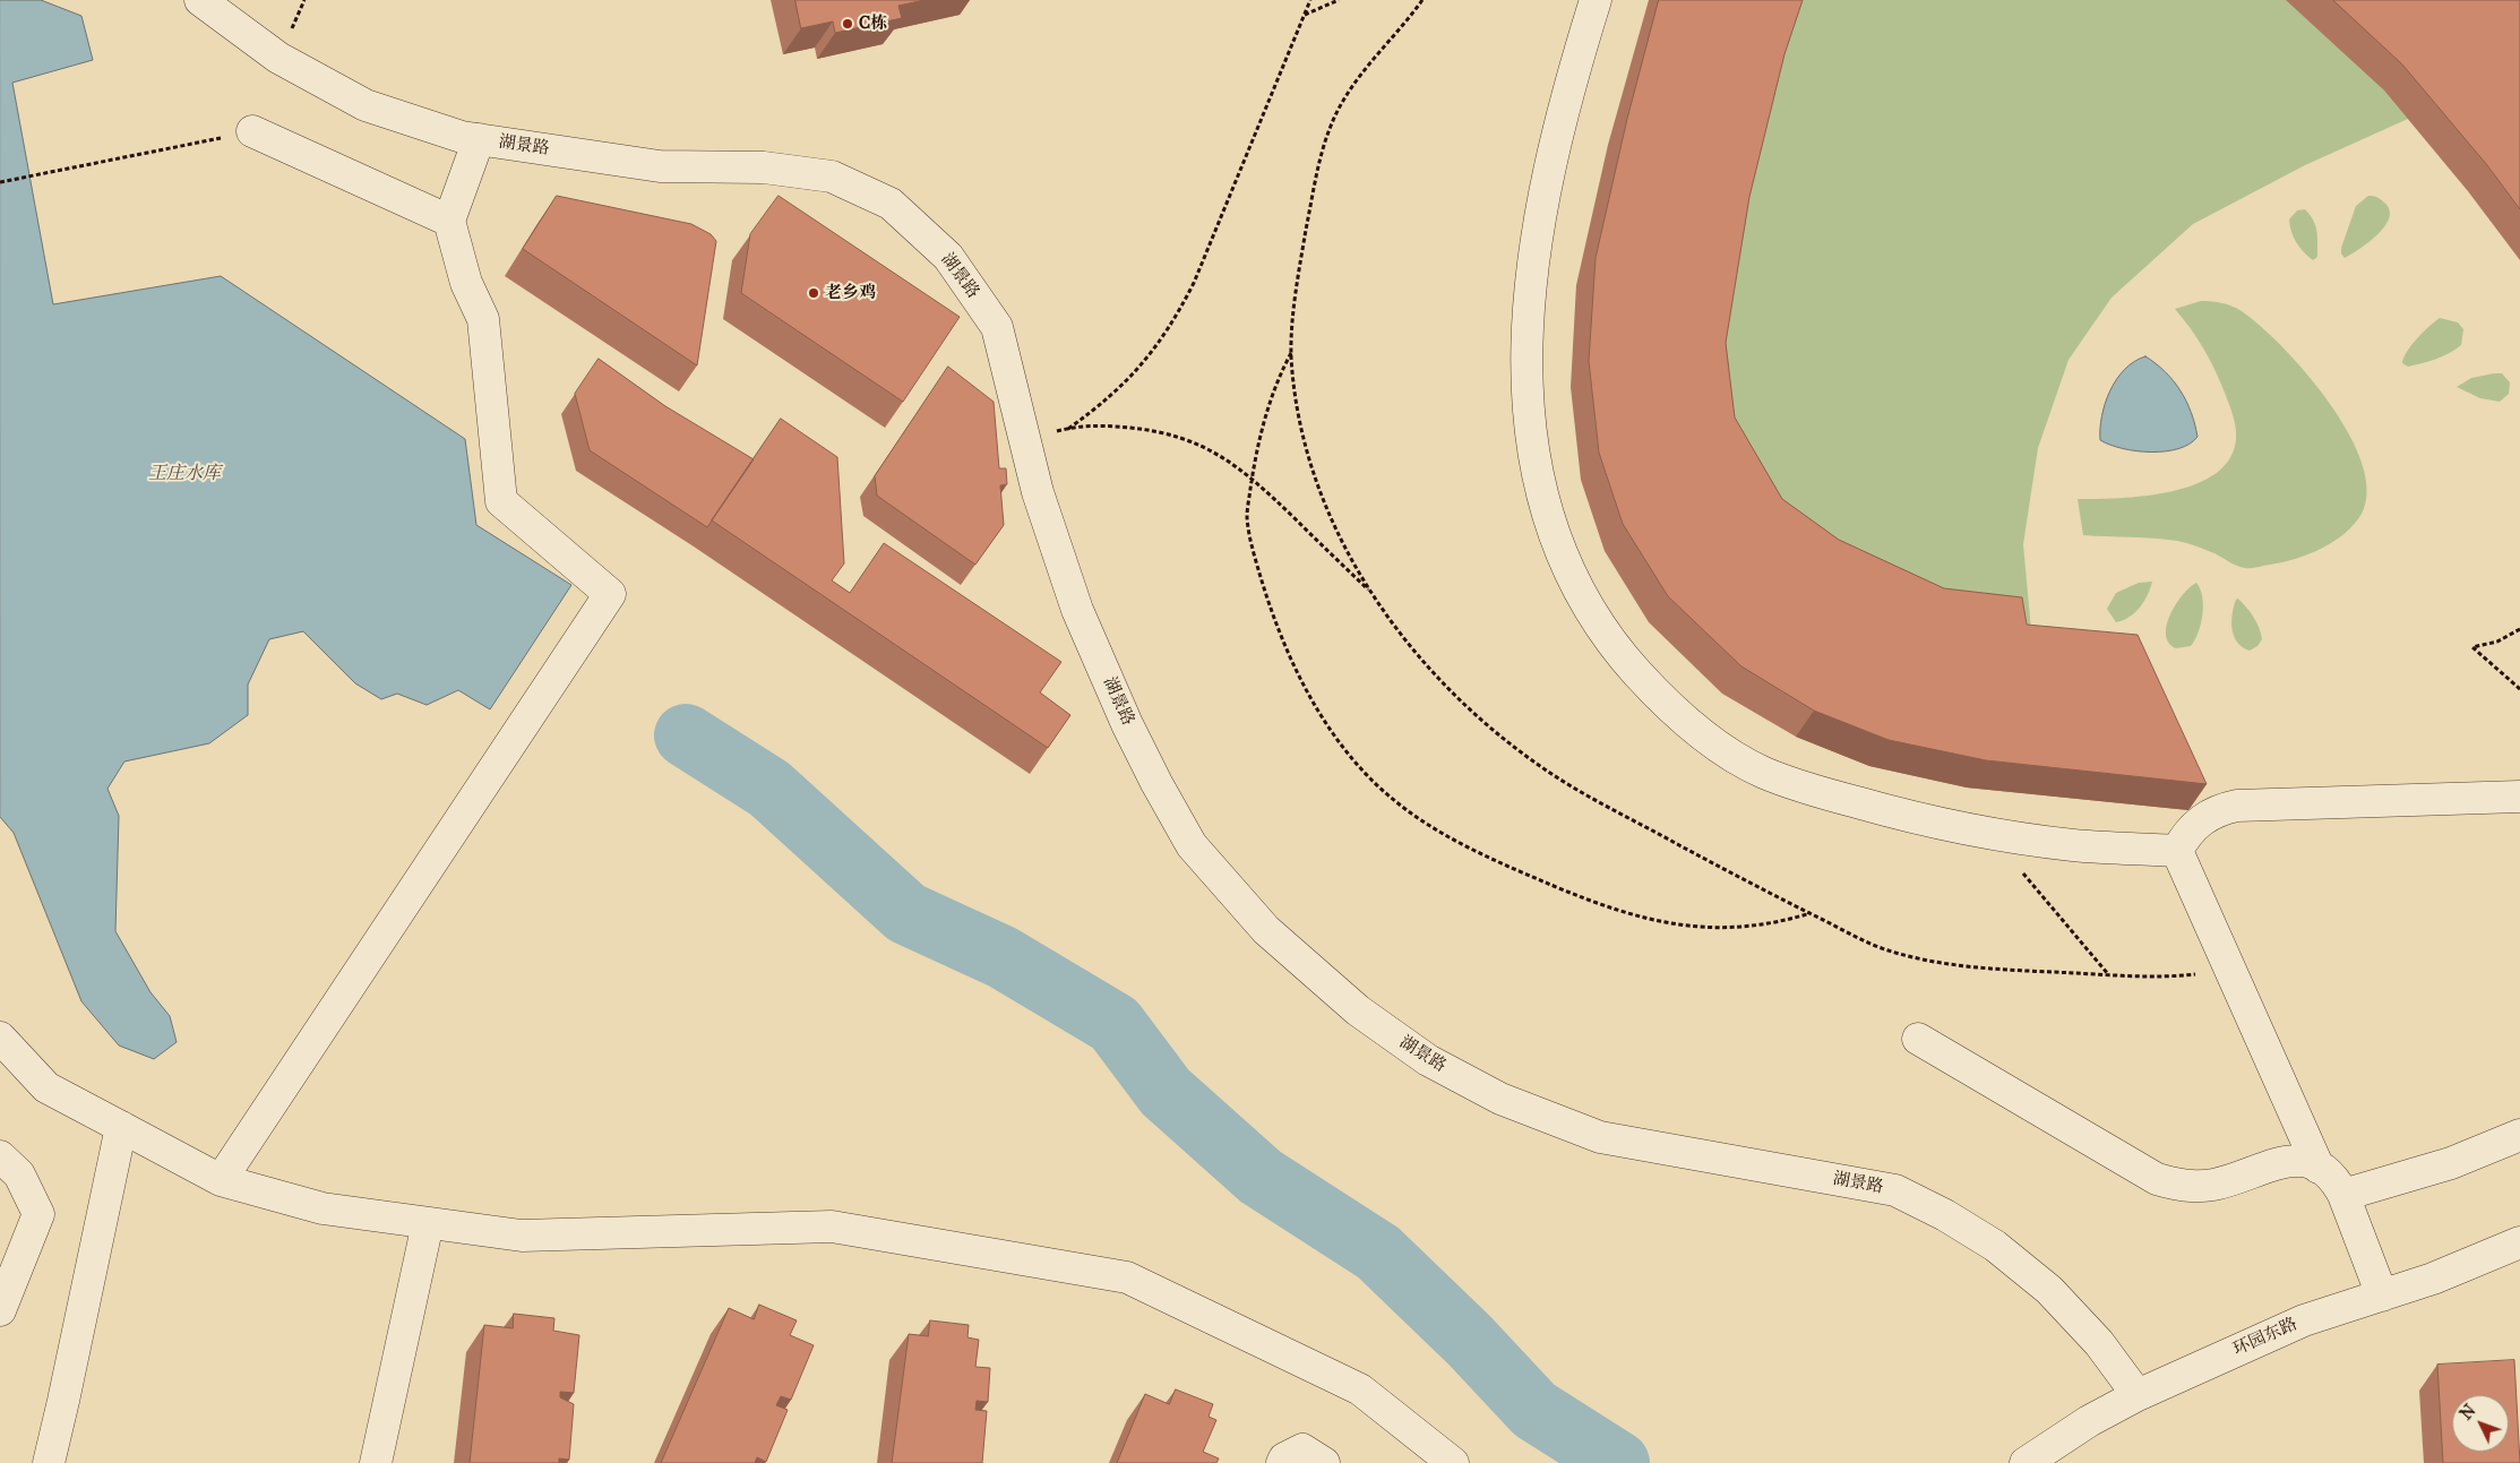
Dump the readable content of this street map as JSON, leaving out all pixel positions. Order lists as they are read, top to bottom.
{
  "streets": {
    "street": ["湖景路", "环园东路"]
  },
  "crossings": [
    ["湖景路", "环园东路"]
  ],
  "water": ["王庄水库"],
  "places": ["C栋", "老乡鸡"],
  "north": "top left"
}
